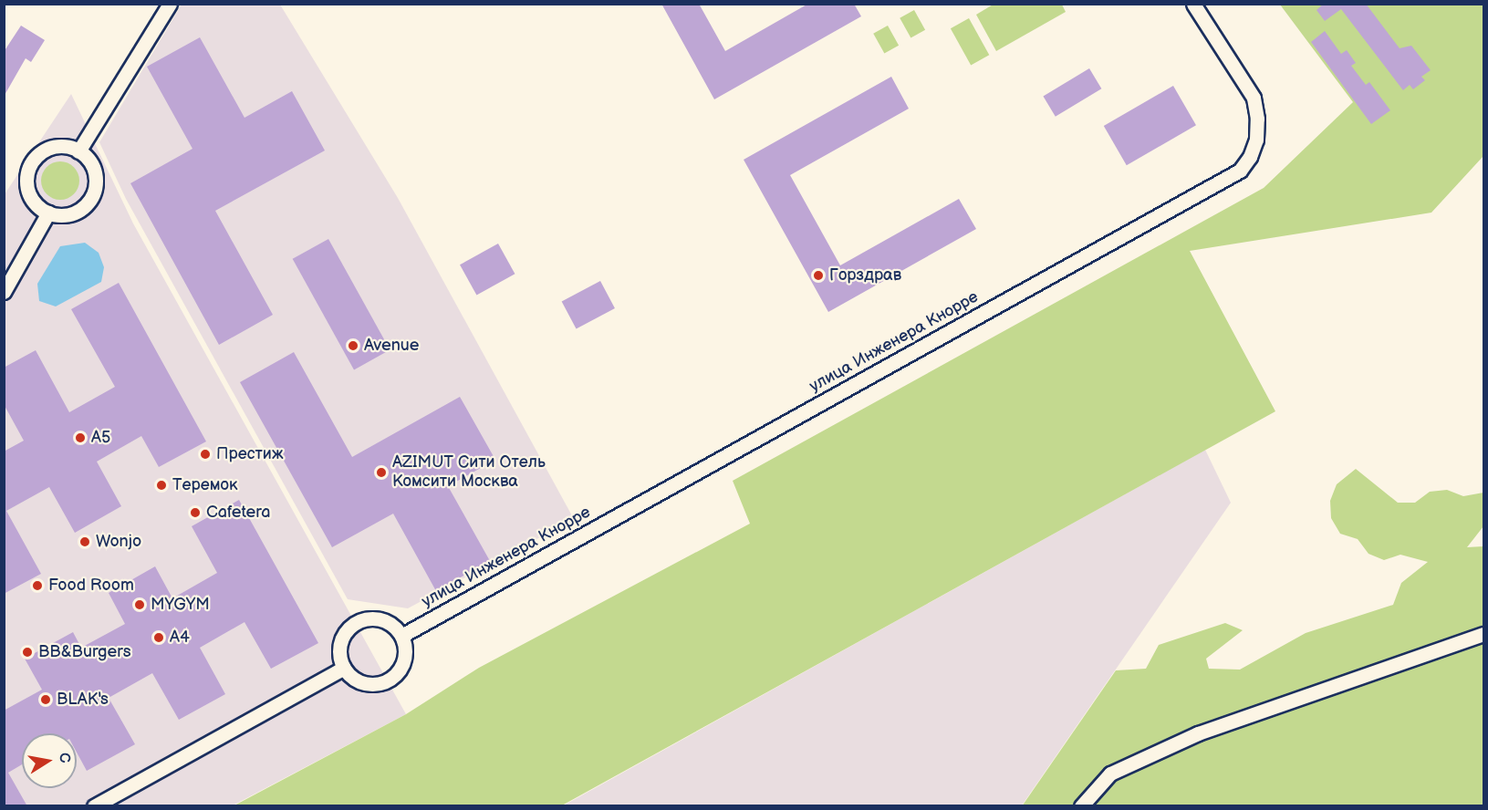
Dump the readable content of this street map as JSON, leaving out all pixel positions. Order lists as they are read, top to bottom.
{
  "streets": {
    "street": ["улица Инженера Кнорре"]
  },
  "places": [
    "Горздрав",
    "Avenue",
    "А5",
    "Престиж",
    "AZIMUT Сити Отель Комсити Москва",
    "Теремок",
    "Cafetera",
    "Wonjo",
    "Food Room",
    "MYGYM",
    "А4",
    "BB&Burgers",
    "BLAK's"
  ],
  "north": "right"
}
